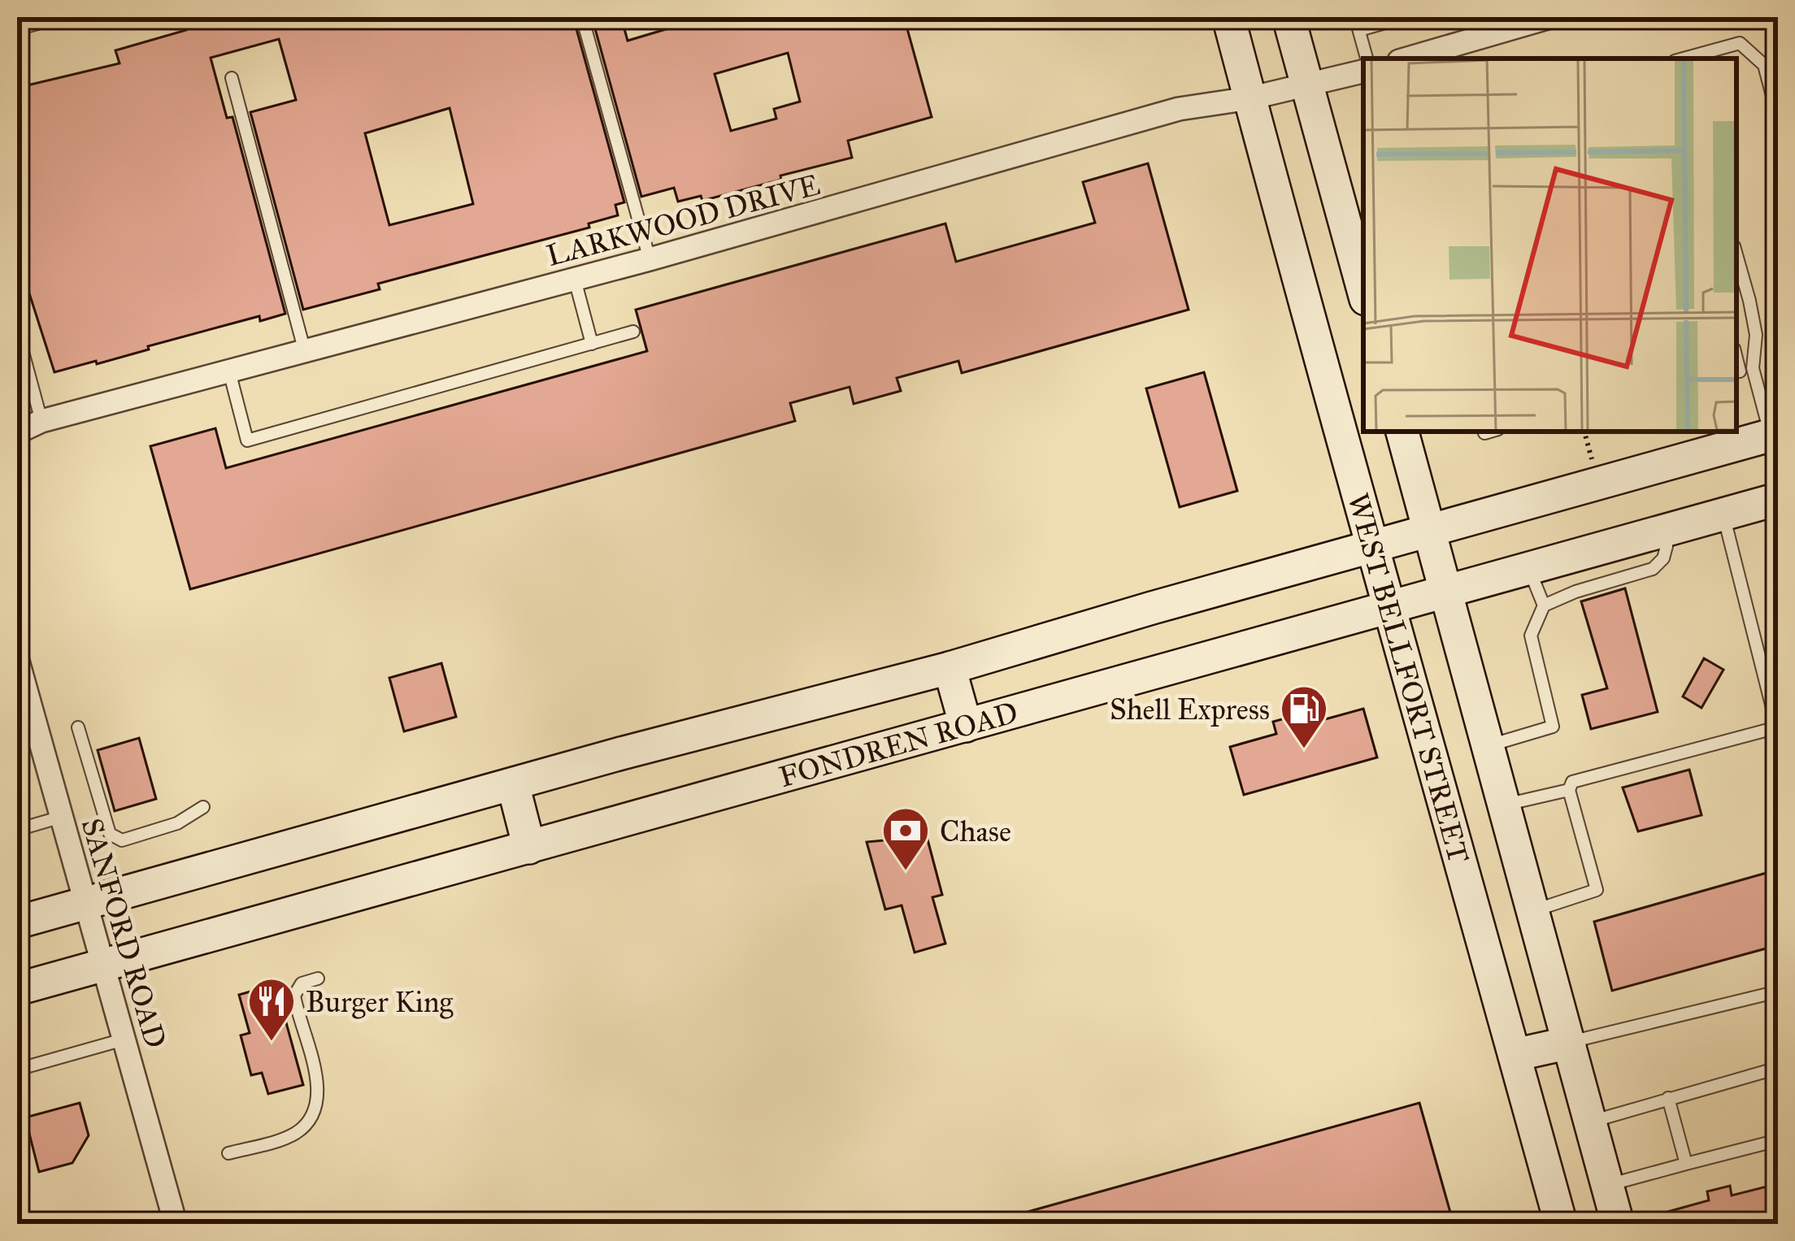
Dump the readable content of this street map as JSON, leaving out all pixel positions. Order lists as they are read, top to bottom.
{
  "streets": {
    "main road": ["WEST BELLFORT STREET", "FONDREN ROAD"],
    "street": ["LARKWOOD DRIVE", "SANFORD ROAD"]
  },
  "crossings": [
    ["LARKWOOD DRIVE", "WEST BELLFORT STREET"],
    ["WEST BELLFORT STREET", "FONDREN ROAD"],
    ["FONDREN ROAD", "SANFORD ROAD"]
  ],
  "places": {
    "fuel station": ["Shell Express"],
    "bank": ["Chase"],
    "restaurant": ["Burger King"]
  }
}
